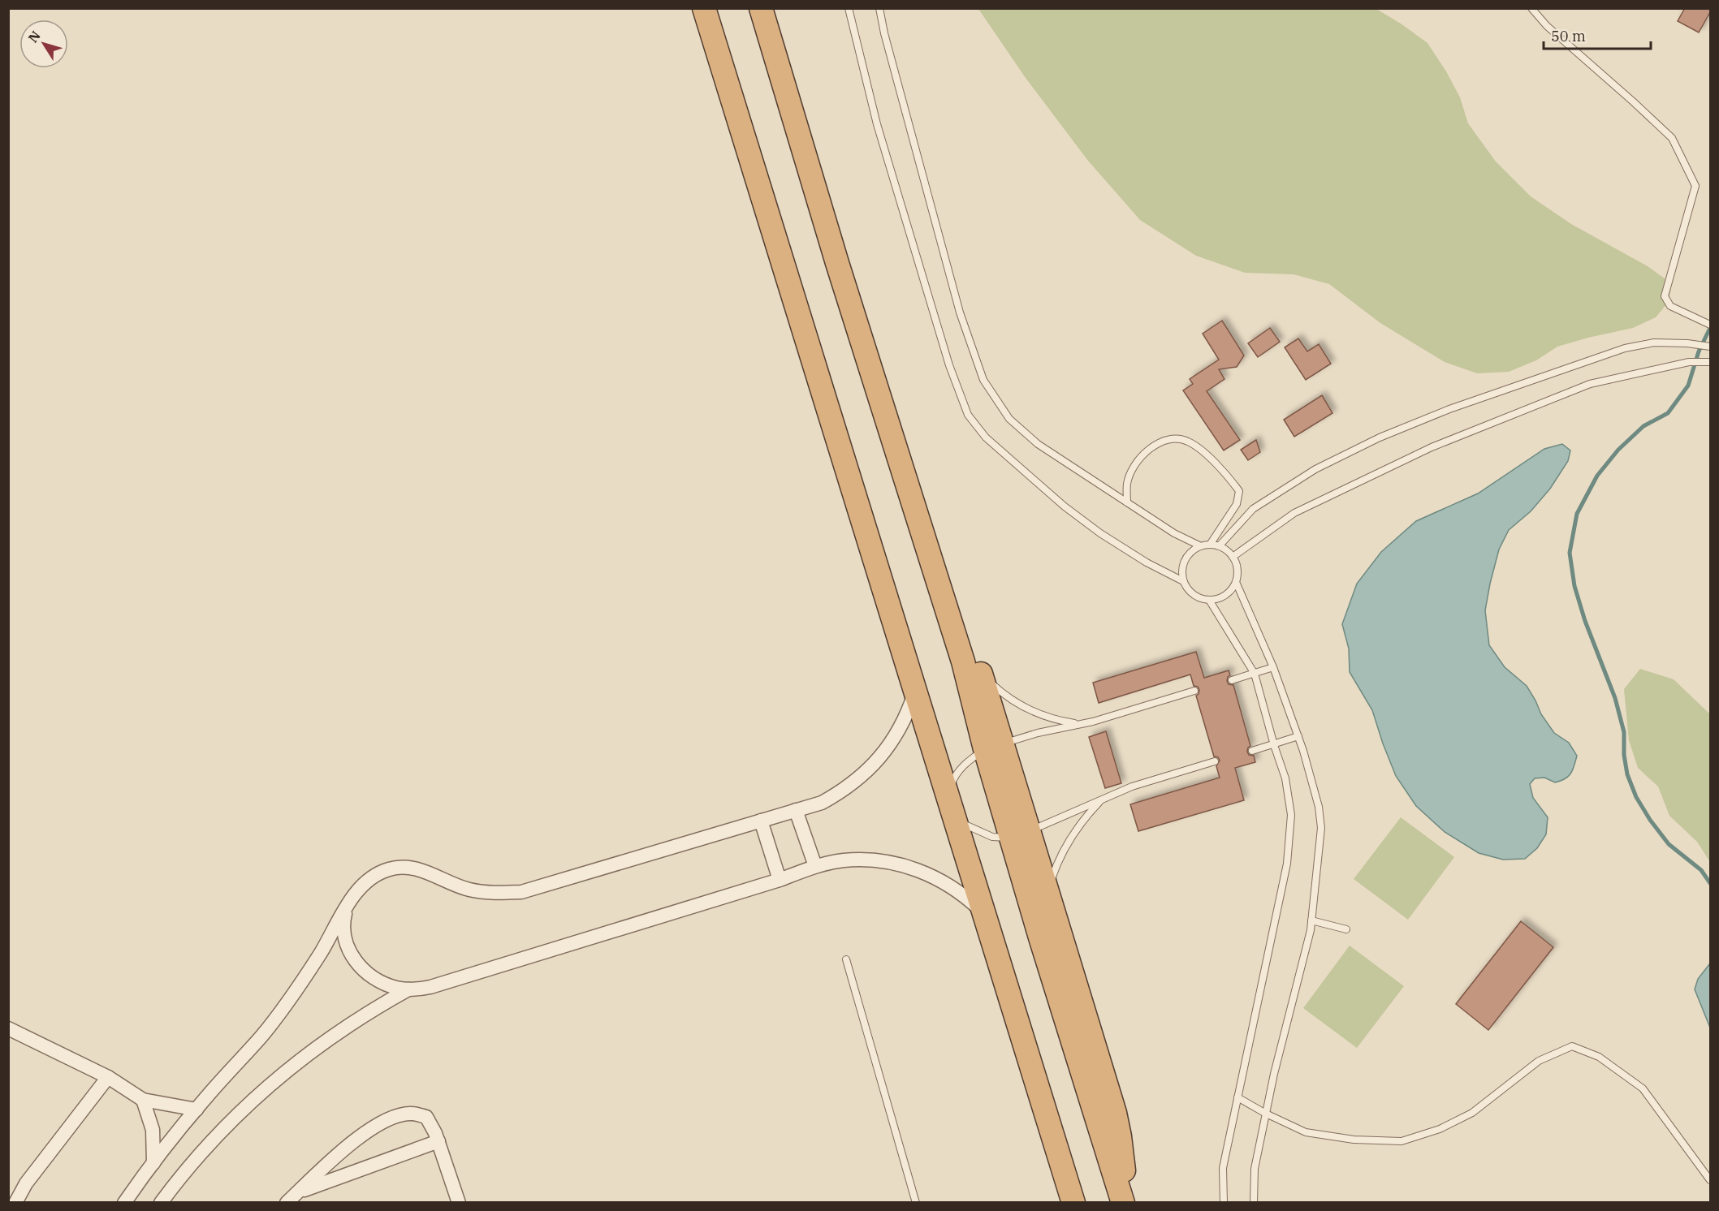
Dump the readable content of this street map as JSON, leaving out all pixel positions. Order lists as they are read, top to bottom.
{
  "scale_bar": "50 m",
  "north": "top left"
}
